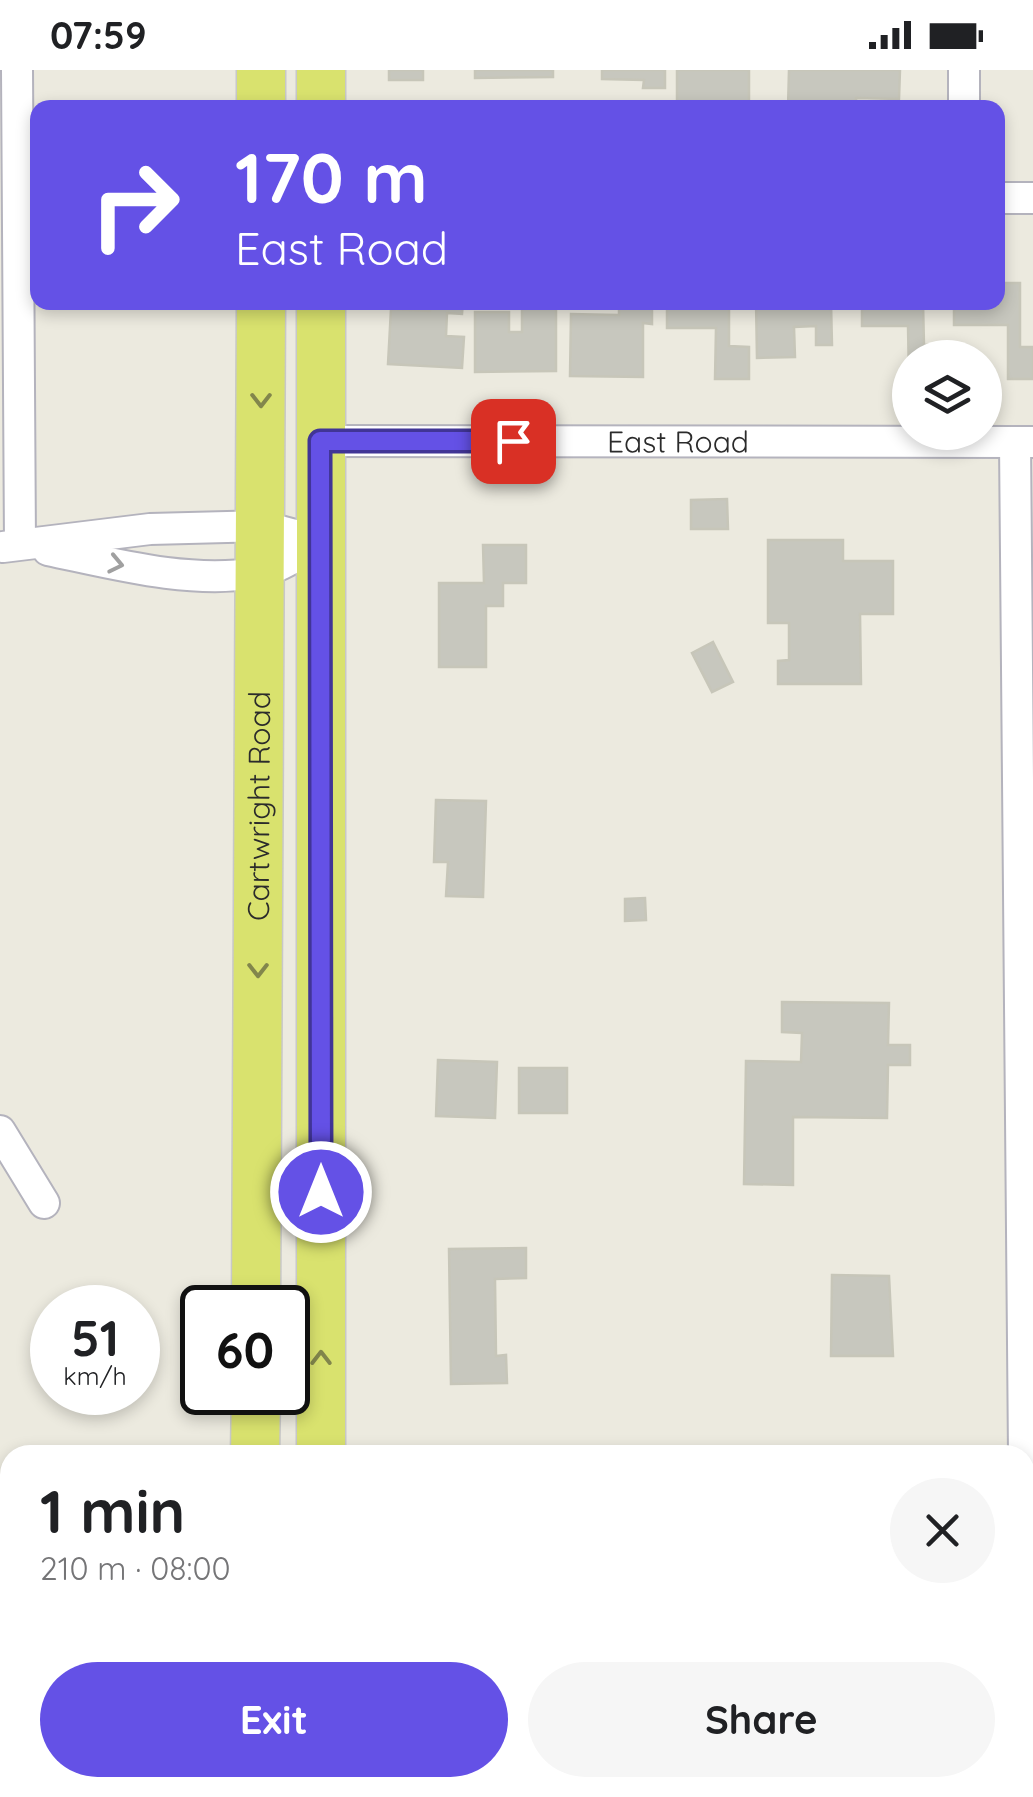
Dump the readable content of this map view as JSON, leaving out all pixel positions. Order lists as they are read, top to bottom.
{
  "streets": {
    "main road": ["Cartwright Road"],
    "street": ["East Road"]
  },
  "crossings": [
    ["East Road", "Cartwright Road"]
  ],
  "page": {
    "status": "07:59",
    "turn": ["170 m", "East Road"],
    "speed": "51 km/h",
    "limit": "60",
    "heading": ["1 min", "210 m · 08:00"],
    "buttons": ["Exit", "Share"]
  }
}
